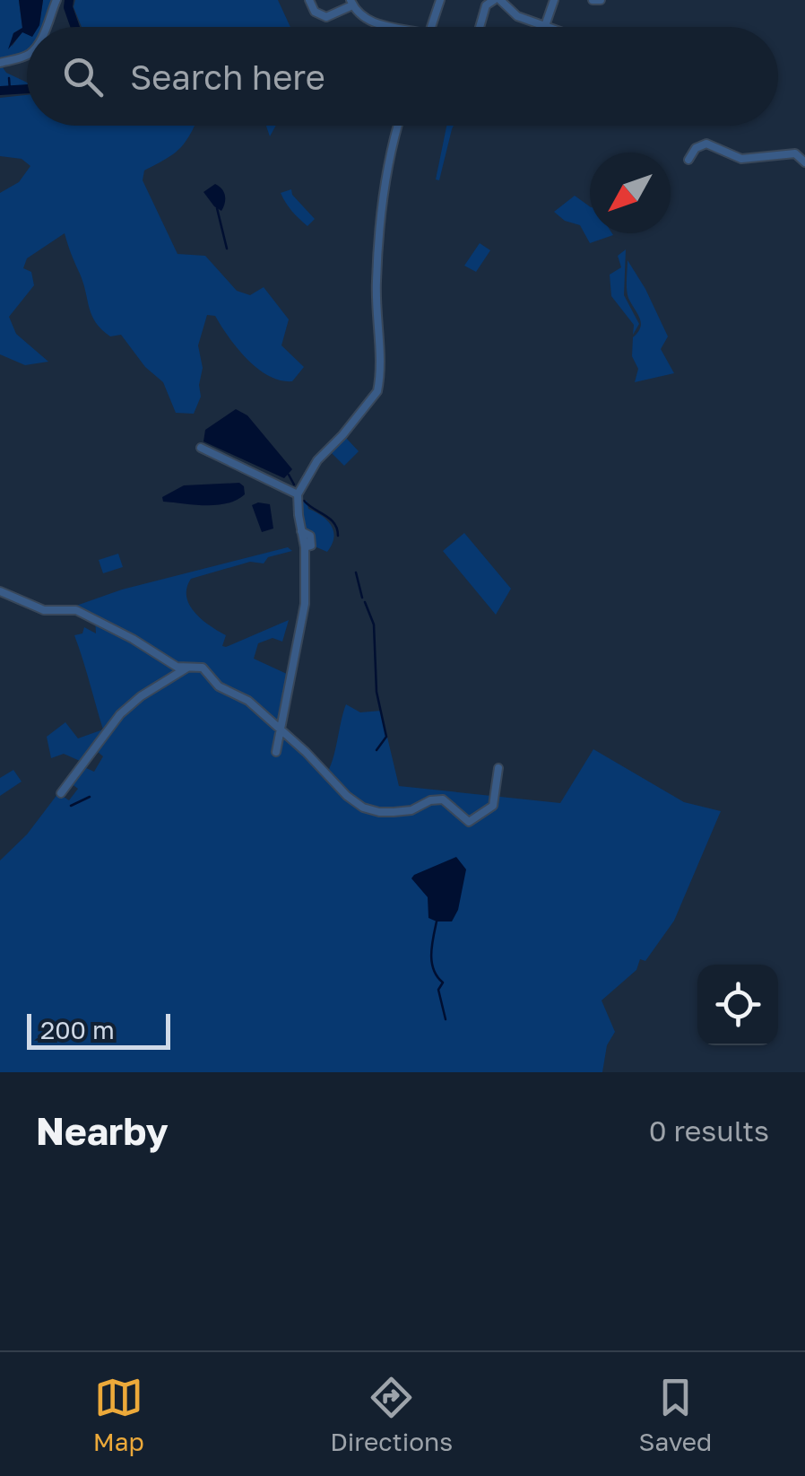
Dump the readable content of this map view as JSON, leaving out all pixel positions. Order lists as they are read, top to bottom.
{
  "scale_bar": "200 m",
  "north": "bottom left",
  "page": {
    "search": "Search here",
    "scale": "200 m",
    "heading": ["Nearby", "0 results"],
    "nav": ["Map", "Directions", "Saved"]
  }
}
